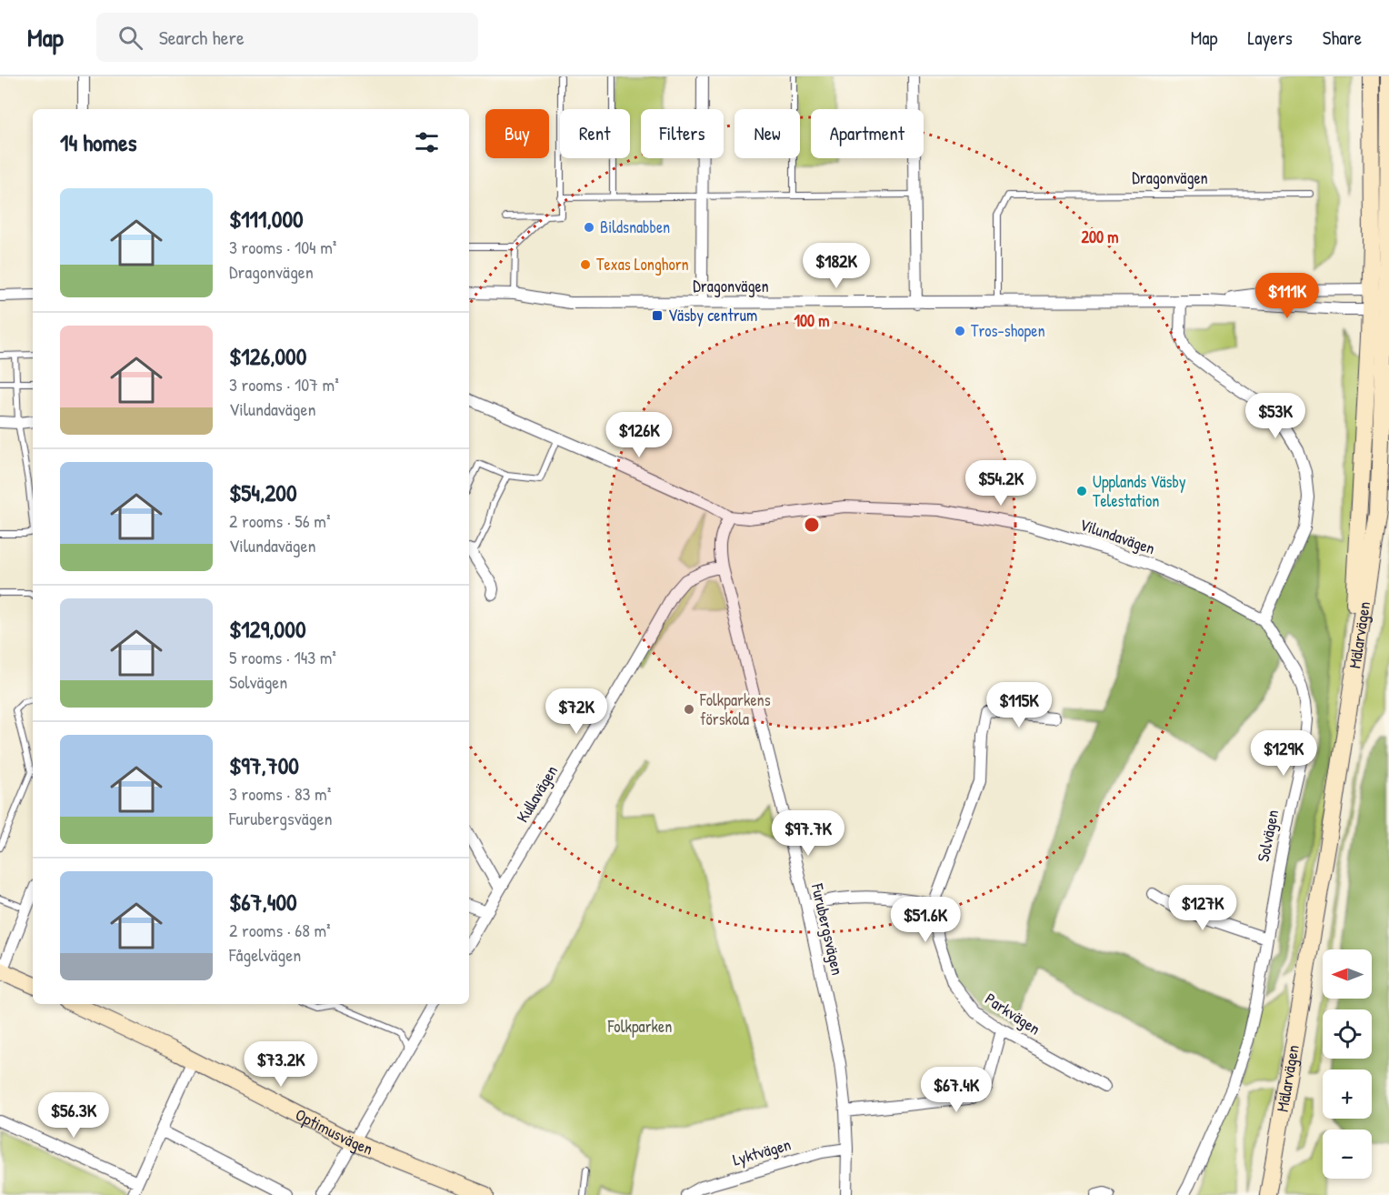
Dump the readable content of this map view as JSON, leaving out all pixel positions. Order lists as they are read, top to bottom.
{
  "streets": {
    "main road": ["Mälarvägen", "Optimusvägen"],
    "street": [
      "Dragonvägen",
      "Vilundavägen",
      "Kullavägen",
      "Solvägen",
      "Furubergsvägen",
      "Parkvägen",
      "Lyktvägen"
    ]
  },
  "crossings": [
    ["Dragonvägen", "Mälarvägen"],
    ["Vilundavägen", "Solvägen"],
    ["Vilundavägen", "Furubergsvägen"],
    ["Kullavägen", "Furubergsvägen"],
    ["Furubergsvägen", "Lyktvägen"]
  ],
  "parks": ["Folkparken"],
  "places": {
    "other": [
      "Bildsnabben",
      "Texas Longhorn",
      "Tros-shopen",
      "Upplands Väsby Telestation",
      "Folkparkens förskola"
    ],
    "transit": ["Väsby centrum"]
  },
  "north": "left",
  "page": {
    "header": "Map",
    "search": "Search here",
    "nav": ["Map", "Layers", "Share"],
    "chip": [
      "Buy",
      "Rent",
      "Filters",
      "New",
      "Apartment"
    ],
    "heading": "14 homes",
    "list": [
      {
        "name": "$111,000",
        "note": "3 rooms · 104 m² · Dragonvägen"
      },
      {
        "name": "$126,000",
        "note": "3 rooms · 107 m² · Vilundavägen"
      },
      {
        "name": "$54,200",
        "note": "2 rooms · 56 m² · Vilundavägen"
      },
      {
        "name": "$129,000",
        "note": "5 rooms · 143 m² · Solvägen"
      },
      {
        "name": "$97,700",
        "note": "3 rooms · 83 m² · Furubergsvägen"
      },
      {
        "name": "$67,400",
        "note": "2 rooms · 68 m² · Fågelvägen"
      }
    ],
    "price": [
      "$182K",
      "$111K",
      "$53K",
      "$126K",
      "$54.2K",
      "$115K",
      "$72K",
      "$129K",
      "$97.7K",
      "$127K",
      "$51.6K",
      "$73.2K",
      "$67.4K",
      "$56.3K"
    ],
    "map_buttons": ["+", "−"]
  },
  "rings": ["200 m", "100 m"]
}
